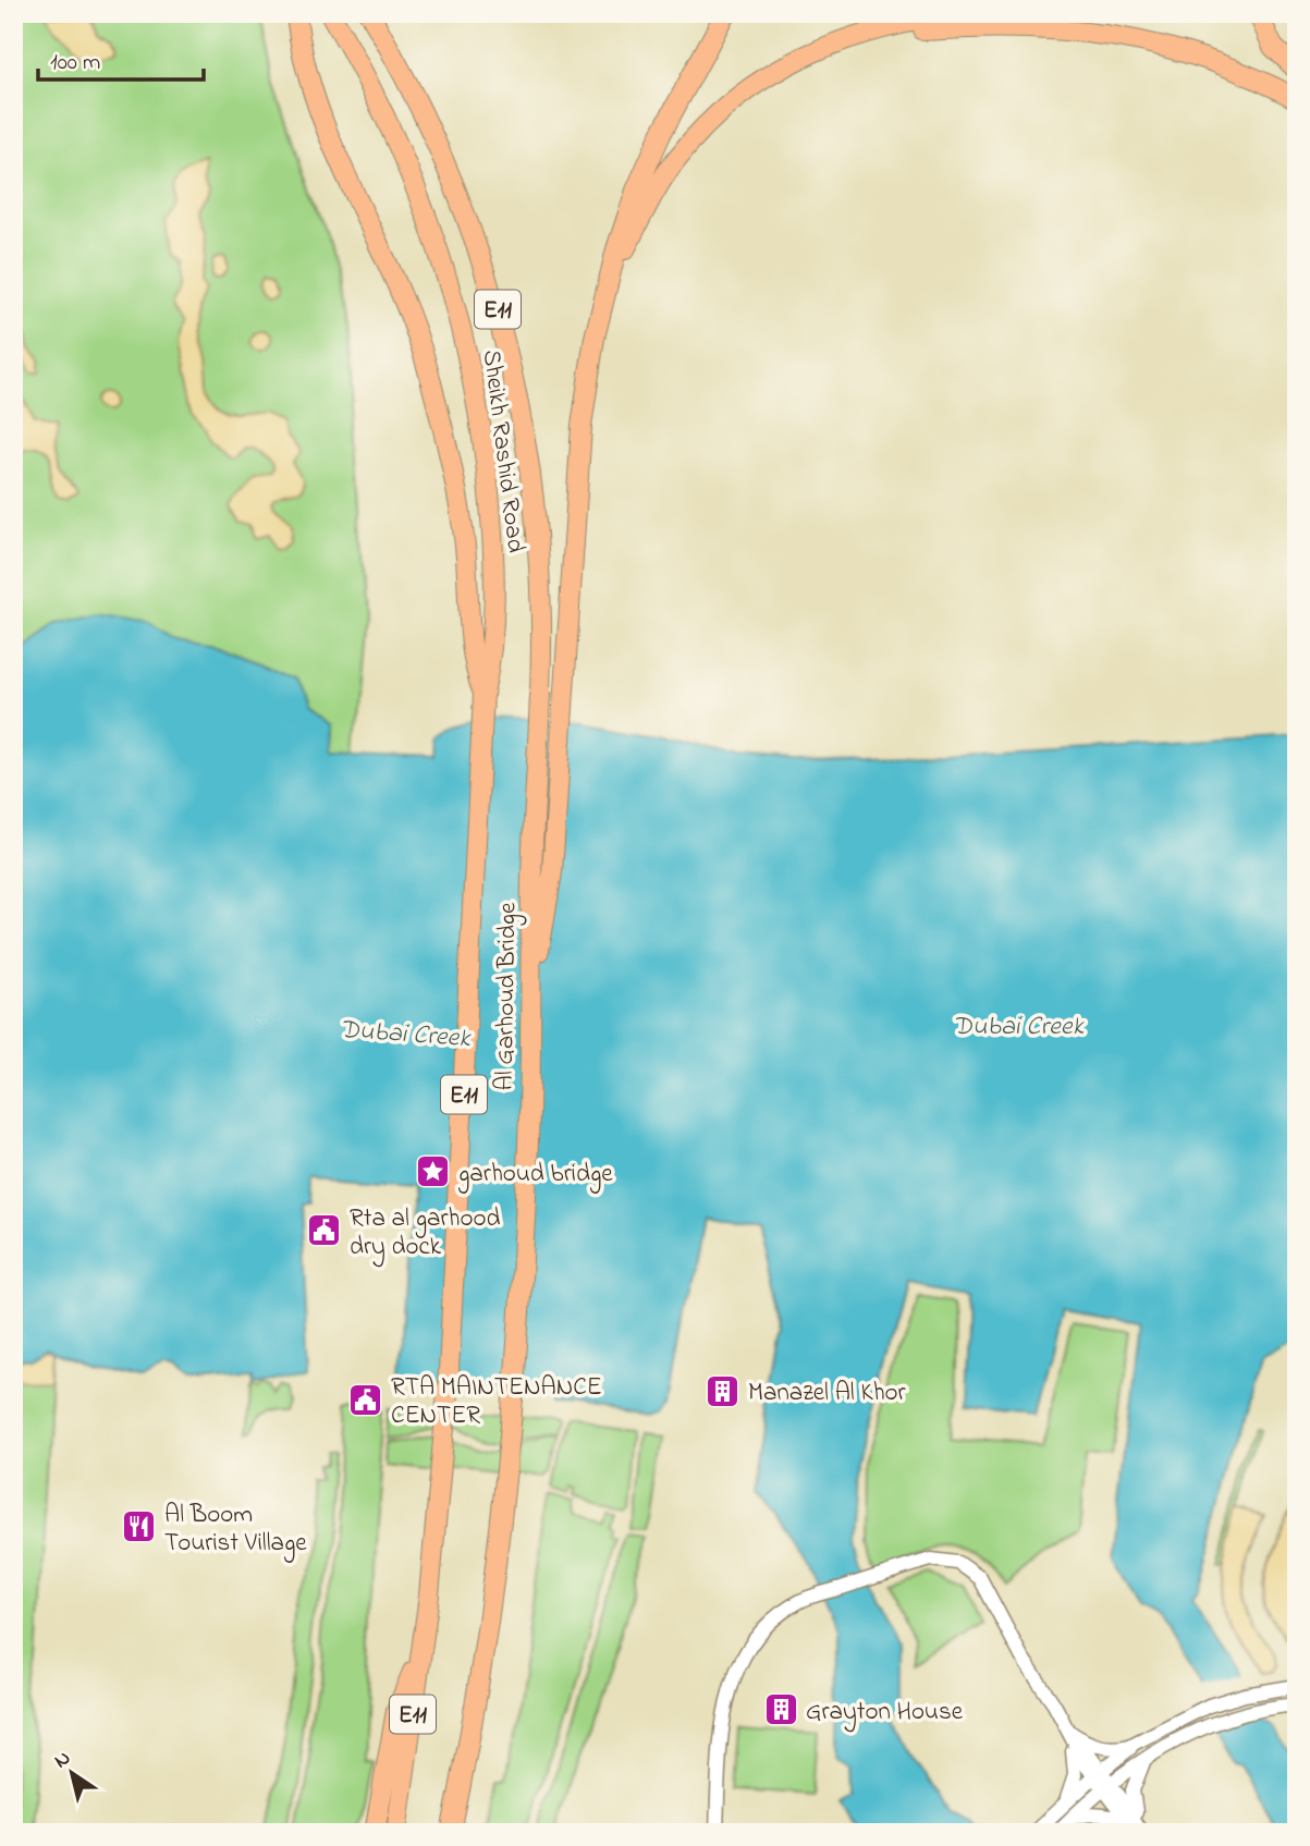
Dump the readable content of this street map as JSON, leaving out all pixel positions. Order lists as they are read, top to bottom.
{
  "streets": {
    "highway": ["E11", "Sheikh Rashid Road", "Al Garhoud Bridge"]
  },
  "crossings": [
    ["E11", "Al Garhoud Bridge"],
    ["Sheikh Rashid Road", "Al Garhoud Bridge"]
  ],
  "water": ["Dubai Creek"],
  "places": {
    "place": ["garhoud bridge"],
    "public building": ["Rta al garhood dry dock", "RTA MAINTENANCE CENTER"],
    "building": ["Manazel Al Khor", "Grayton House"],
    "restaurant": ["Al Boom Tourist Village"]
  },
  "scale_bar": "100 m",
  "north": "top left"
}
